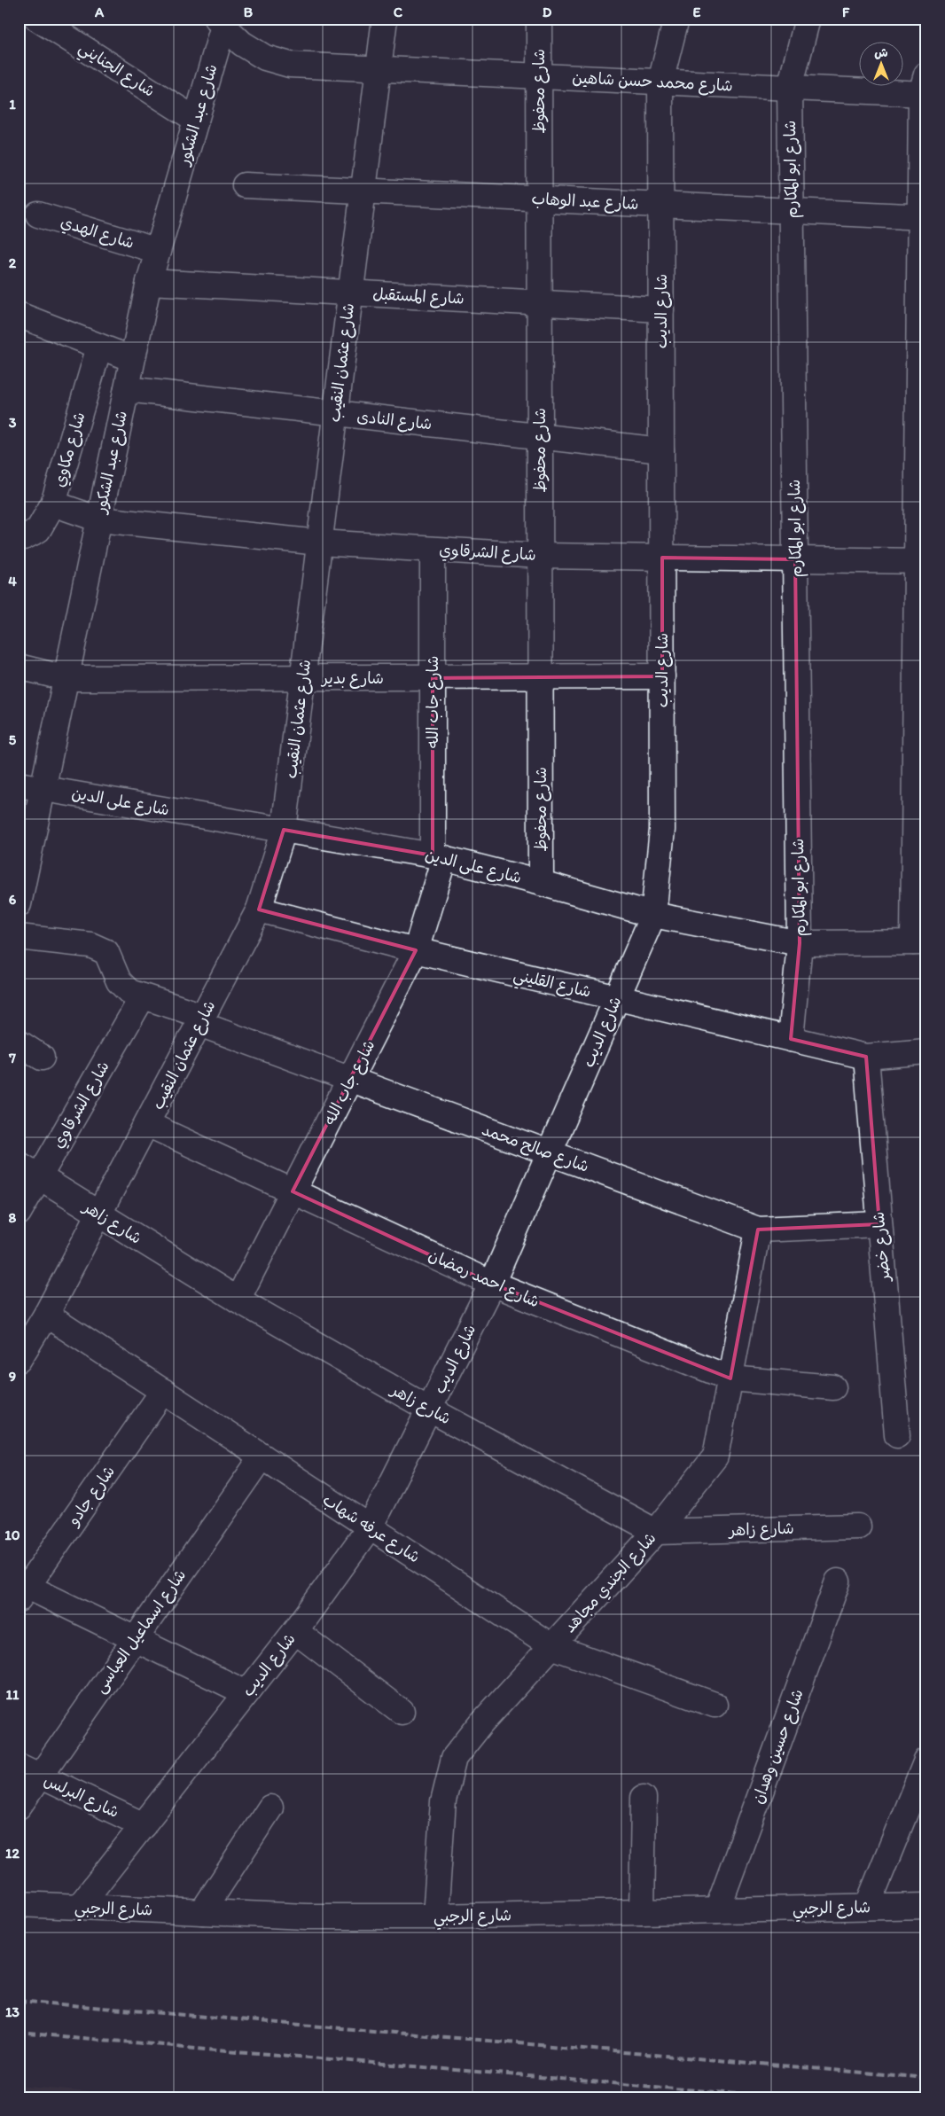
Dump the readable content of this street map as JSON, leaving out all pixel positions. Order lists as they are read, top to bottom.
{
  "streets": {
    "street": [
      "شارع الجنايني",
      "شارع محمد حسن شاهين",
      "شارع محفوظ",
      "شارع عبد الشكور",
      "شارع ابو المكارم",
      "شارع عبد الوهاب",
      "شارع الهدي",
      "شارع المستقبل",
      "شارع الديب",
      "شارع عثمان النقيب",
      "شارع النادى",
      "شارع مكاوي",
      "شارع الشرقاوي",
      "شارع بدير",
      "شارع جاب الله",
      "شارع على الدين",
      "شارع القليني",
      "شارع صالح محمد",
      "شارع زاهر",
      "شارع خضر",
      "شارع احمد رمضان",
      "شارع جادو",
      "شارع عرفه شهاب",
      "شارع الجندي مجاهد",
      "شارع اسماعيل العباسى",
      "شارع حسين وهدان",
      "شارع البرلس",
      "شارع الرجبي"
    ]
  },
  "crossings": [
    ["شارع الجنايني", "شارع عبد الشكور"],
    ["شارع محمد حسن شاهين", "شارع محفوظ"],
    ["شارع محمد حسن شاهين", "شارع عبد الشكور"],
    ["شارع محمد حسن شاهين", "شارع ابو المكارم"],
    ["شارع محمد حسن شاهين", "شارع الديب"],
    ["شارع محمد حسن شاهين", "شارع عثمان النقيب"],
    ["شارع محفوظ", "شارع عبد الوهاب"],
    ["شارع محفوظ", "شارع المستقبل"],
    ["شارع محفوظ", "شارع النادى"],
    ["شارع محفوظ", "شارع الشرقاوي"],
    ["شارع محفوظ", "شارع بدير"],
    ["شارع محفوظ", "شارع على الدين"],
    ["شارع عبد الشكور", "شارع الهدي"],
    ["شارع عبد الشكور", "شارع المستقبل"],
    ["شارع عبد الشكور", "شارع النادى"],
    ["شارع عبد الشكور", "شارع الشرقاوي"],
    ["شارع عبد الشكور", "شارع بدير"],
    ["شارع عبد الشكور", "شارع على الدين"],
    ["شارع ابو المكارم", "شارع عبد الوهاب"],
    ["شارع ابو المكارم", "شارع الشرقاوي"],
    ["شارع ابو المكارم", "شارع على الدين"],
    ["شارع ابو المكارم", "شارع القليني"],
    ["شارع عبد الوهاب", "شارع الديب"],
    ["شارع عبد الوهاب", "شارع عثمان النقيب"],
    ["شارع المستقبل", "شارع الديب"],
    ["شارع المستقبل", "شارع عثمان النقيب"],
    ["شارع الديب", "شارع النادى"],
    ["شارع الديب", "شارع الشرقاوي"],
    ["شارع الديب", "شارع بدير"],
    ["شارع الديب", "شارع على الدين"],
    ["شارع الديب", "شارع القليني"],
    ["شارع الديب", "شارع صالح محمد"],
    ["شارع الديب", "شارع زاهر"],
    ["شارع الديب", "شارع احمد رمضان"],
    ["شارع الديب", "شارع عرفه شهاب"],
    ["شارع الديب", "شارع البرلس"],
    ["شارع الديب", "شارع الرجبي"],
    ["شارع عثمان النقيب", "شارع النادى"],
    ["شارع عثمان النقيب", "شارع الشرقاوي"],
    ["شارع عثمان النقيب", "شارع بدير"],
    ["شارع عثمان النقيب", "شارع على الدين"],
    ["شارع عثمان النقيب", "شارع القليني"],
    ["شارع عثمان النقيب", "شارع صالح محمد"],
    ["شارع عثمان النقيب", "شارع زاهر"],
    ["شارع عثمان النقيب", "شارع احمد رمضان"],
    ["شارع عثمان النقيب", "شارع عرفه شهاب"],
    ["شارع مكاوي", "شارع الشرقاوي"],
    ["شارع الشرقاوي", "شارع جاب الله"],
    ["شارع الشرقاوي", "شارع صالح محمد"],
    ["شارع الشرقاوي", "شارع زاهر"],
    ["شارع بدير", "شارع جاب الله"],
    ["شارع جاب الله", "شارع على الدين"],
    ["شارع جاب الله", "شارع القليني"],
    ["شارع جاب الله", "شارع صالح محمد"],
    ["شارع جاب الله", "شارع زاهر"],
    ["شارع جاب الله", "شارع احمد رمضان"],
    ["شارع القليني", "شارع خضر"],
    ["شارع صالح محمد", "شارع خضر"],
    ["شارع صالح محمد", "شارع الجندي مجاهد"],
    ["شارع زاهر", "شارع الجندي مجاهد"],
    ["شارع احمد رمضان", "شارع الجندي مجاهد"],
    ["شارع جادو", "شارع عرفه شهاب"],
    ["شارع عرفه شهاب", "شارع الجندي مجاهد"],
    ["شارع عرفه شهاب", "شارع اسماعيل العباسى"],
    ["شارع الجندي مجاهد", "شارع الرجبي"],
    ["شارع اسماعيل العباسى", "شارع البرلس"],
    ["شارع حسين وهدان", "شارع الرجبي"]
  ],
  "north": "top",
  "grid": {
    "columns": [
      "A",
      "B",
      "C",
      "D",
      "E",
      "F"
    ],
    "rows": [
      "1",
      "2",
      "3",
      "4",
      "5",
      "6",
      "7",
      "8",
      "9",
      "10",
      "11",
      "12",
      "13"
    ]
  }
}
